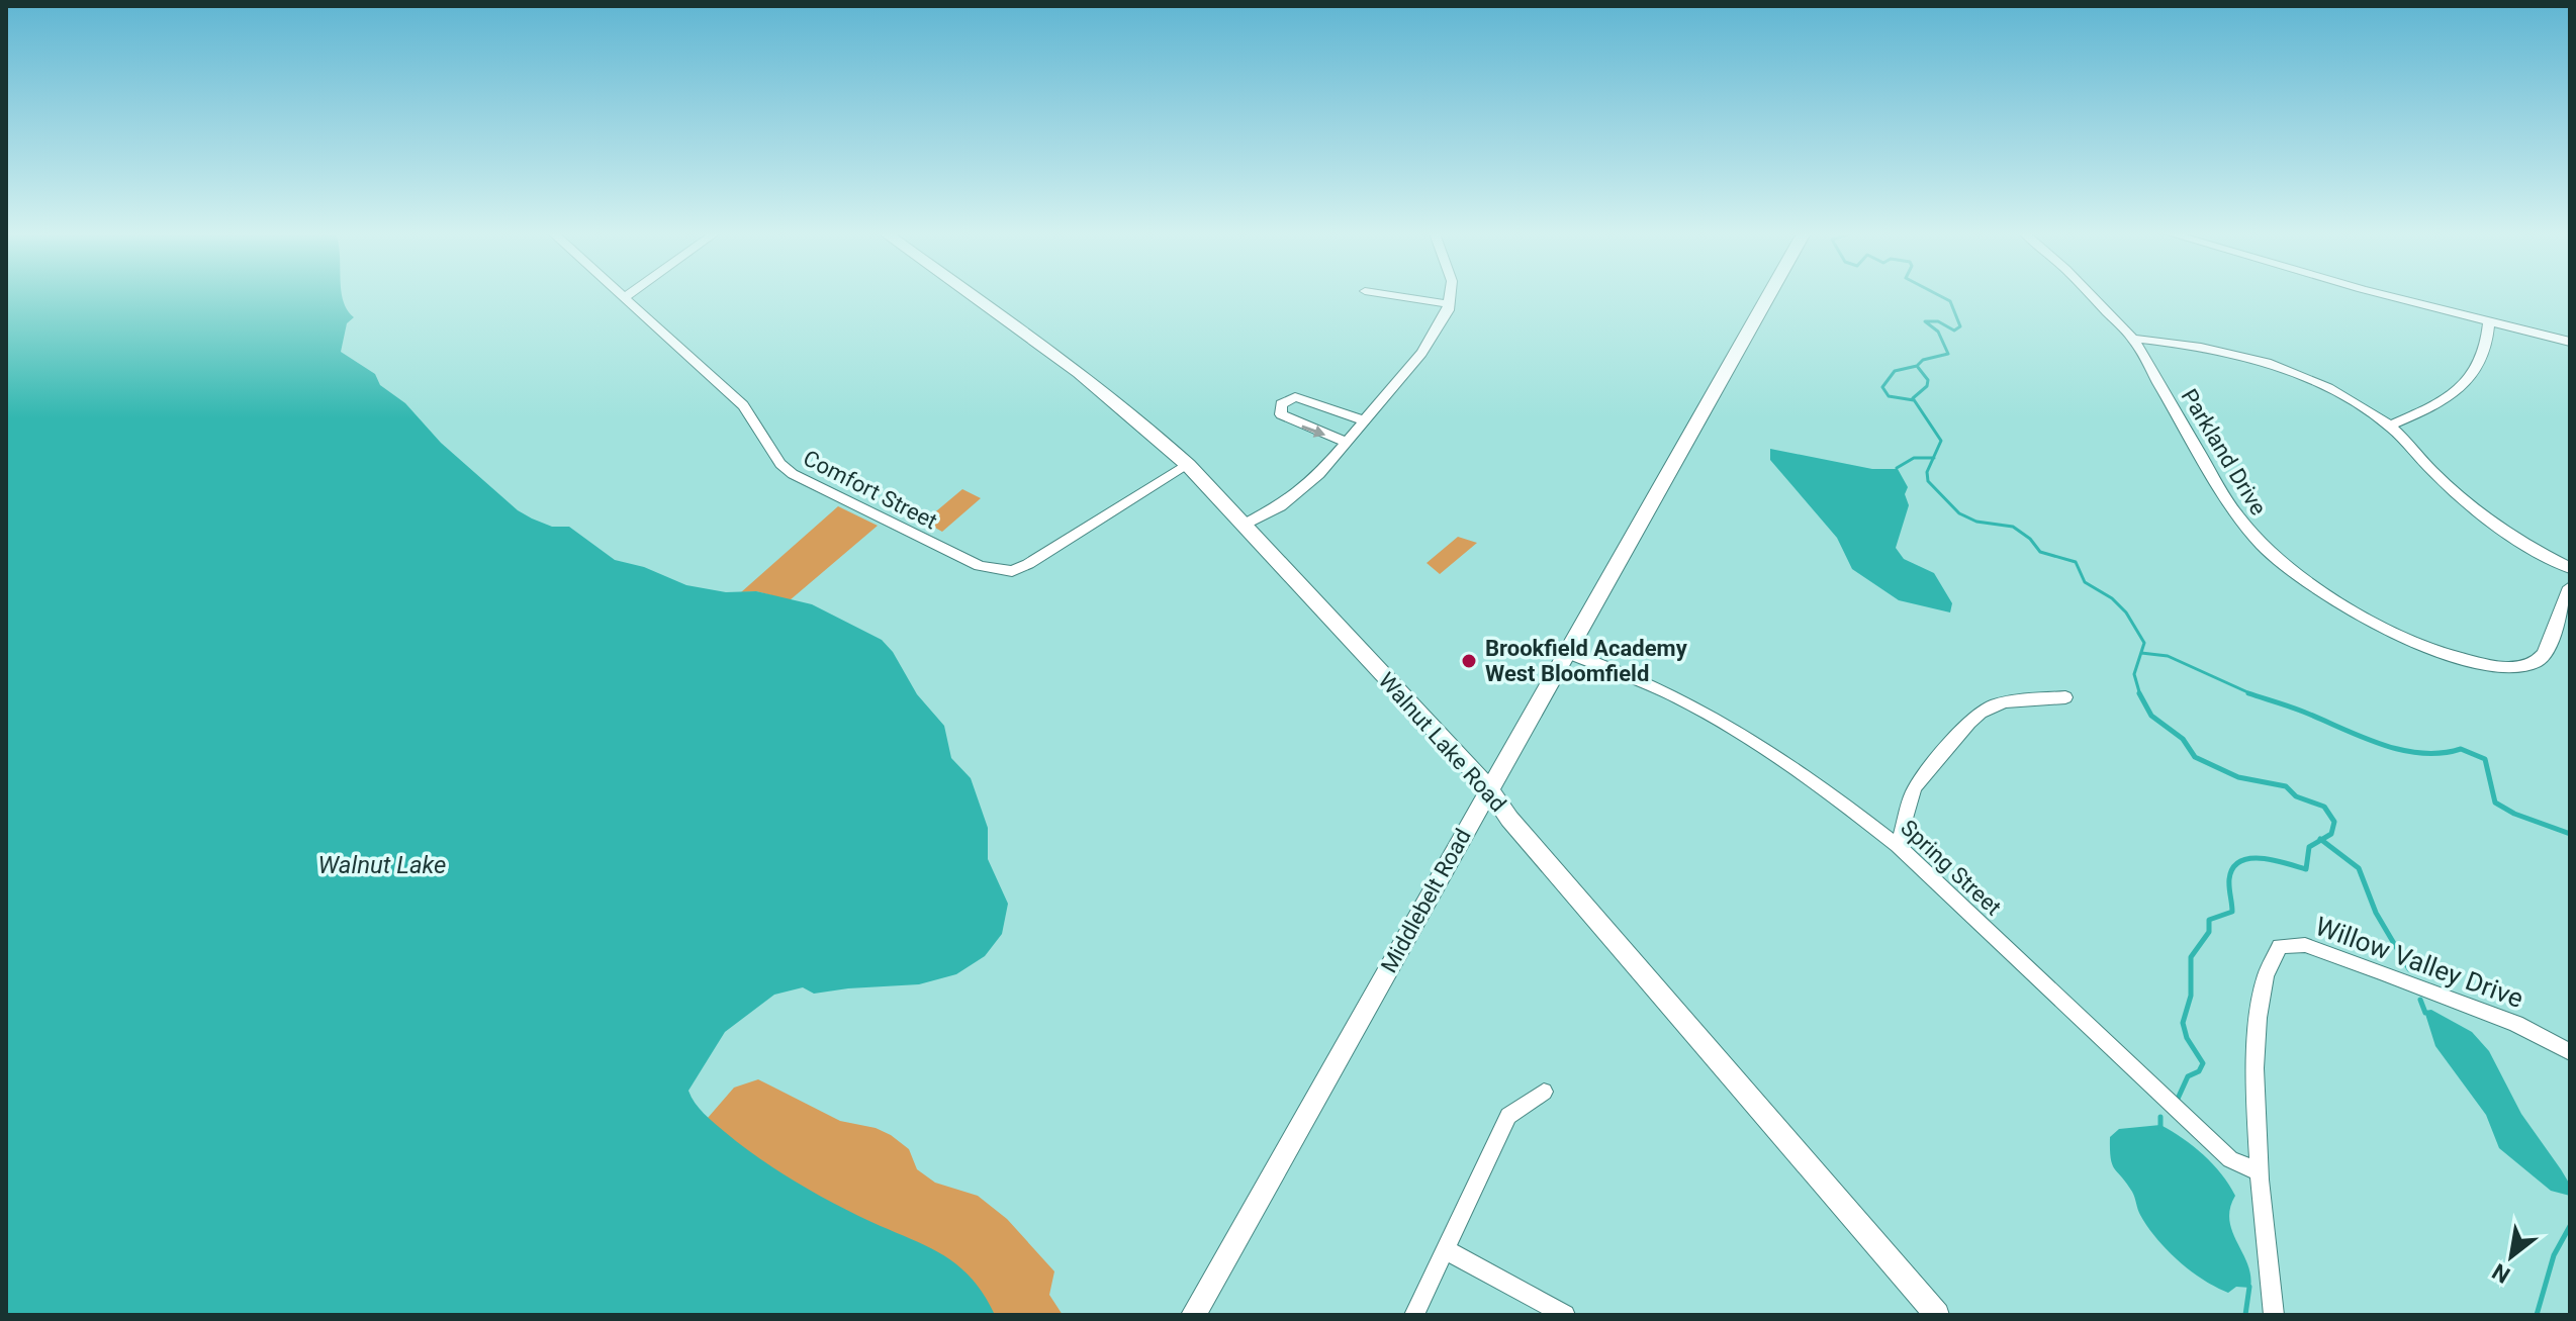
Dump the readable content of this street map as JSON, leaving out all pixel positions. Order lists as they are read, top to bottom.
{
  "streets": {
    "street": [
      "Parkland Drive",
      "Comfort Street",
      "Walnut Lake Road",
      "Spring Street",
      "Middlebelt Road",
      "Willow Valley Drive"
    ]
  },
  "crossings": [
    ["Comfort Street", "Walnut Lake Road"],
    ["Walnut Lake Road", "Middlebelt Road"],
    ["Spring Street", "Middlebelt Road"],
    ["Spring Street", "Willow Valley Drive"]
  ],
  "water": ["Walnut Lake"],
  "places": ["Brookfield Academy West Bloomfield"],
  "north": "bottom left"
}
